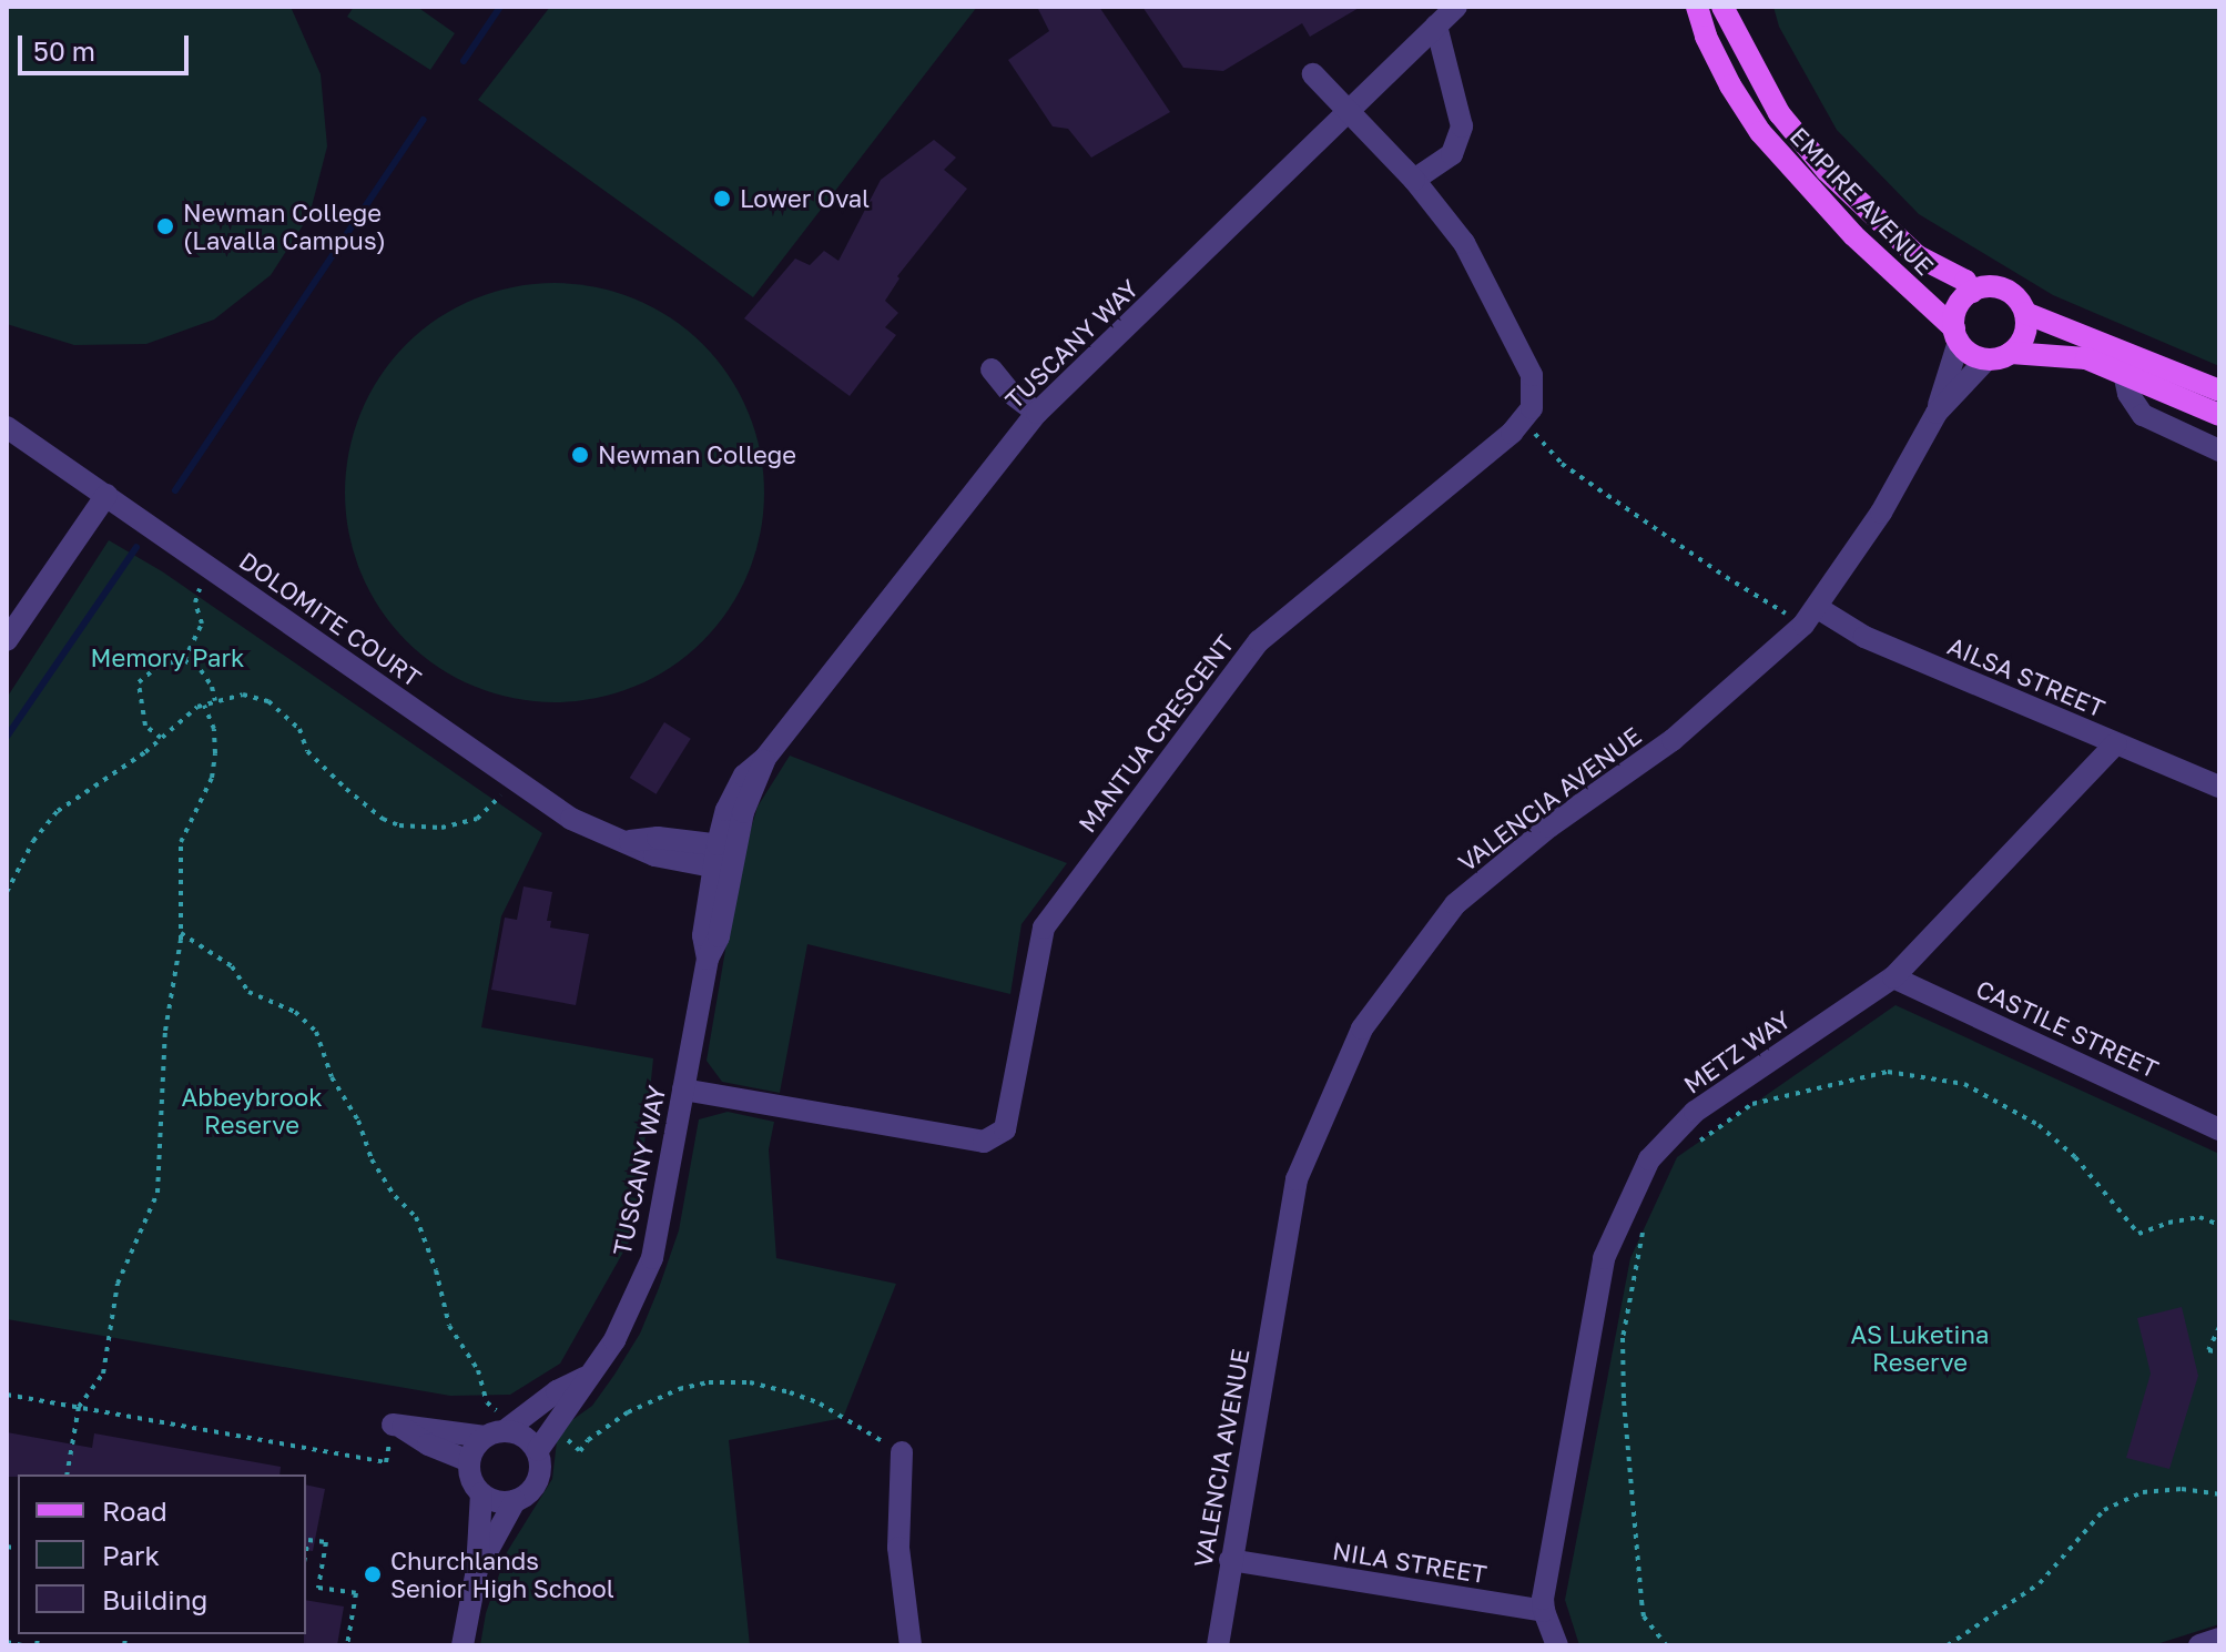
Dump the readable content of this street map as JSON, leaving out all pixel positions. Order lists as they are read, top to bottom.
{
  "streets": {
    "main road": ["EMPIRE AVENUE"],
    "street": [
      "TUSCANY WAY",
      "DOLOMITE COURT",
      "AILSA STREET",
      "MANTUA CRESCENT",
      "VALENCIA AVENUE",
      "CASTILE STREET",
      "METZ WAY",
      "NILA STREET"
    ]
  },
  "crossings": [
    ["EMPIRE AVENUE", "VALENCIA AVENUE"],
    ["TUSCANY WAY", "DOLOMITE COURT"],
    ["TUSCANY WAY", "MANTUA CRESCENT"],
    ["AILSA STREET", "VALENCIA AVENUE"],
    ["AILSA STREET", "METZ WAY"],
    ["VALENCIA AVENUE", "NILA STREET"],
    ["CASTILE STREET", "METZ WAY"],
    ["METZ WAY", "NILA STREET"]
  ],
  "parks": ["Memory Park", "Abbeybrook Reserve", "AS Luketina Reserve"],
  "places": [
    "Lower Oval",
    "Newman College (Lavalla Campus)",
    "Newman College",
    "Churchlands Senior High School"
  ],
  "legend": ["Road", "Park", "Building"],
  "scale_bar": "50 m"
}
